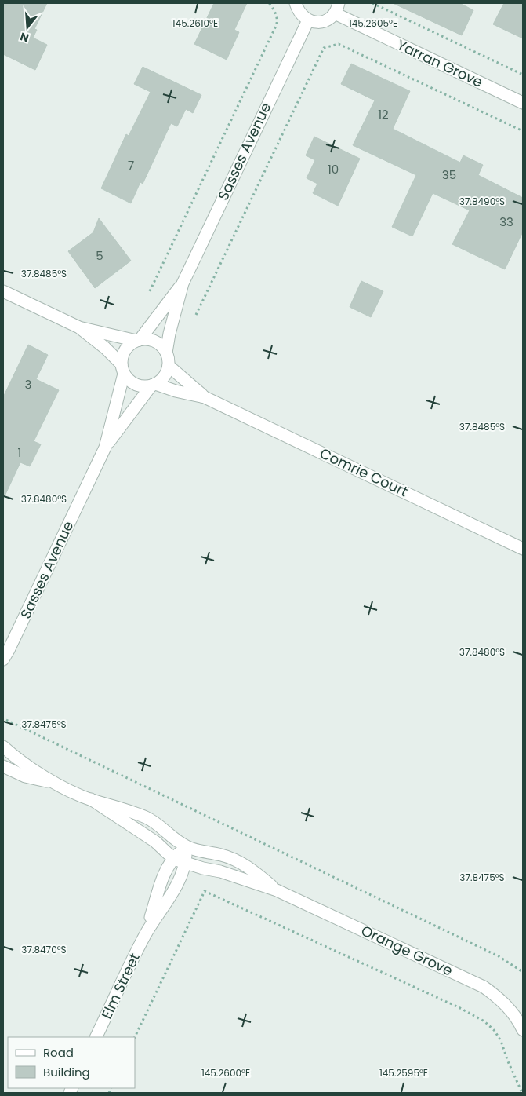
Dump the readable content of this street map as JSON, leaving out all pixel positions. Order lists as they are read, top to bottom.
{
  "streets": {
    "street": [
      "Yarran Grove",
      "Sasses Avenue",
      "Comrie Court",
      "Orange Grove",
      "Elm Street"
    ]
  },
  "crossings": [
    ["Sasses Avenue", "Comrie Court"],
    ["Orange Grove", "Elm Street"]
  ],
  "house_numbers": [
    "12",
    "7",
    "10",
    "35",
    "33",
    "5",
    "3",
    "1"
  ],
  "legend": ["Road", "Building"],
  "north": "bottom",
  "coordinates": [
    "145.2610°E",
    "145.2605°E",
    "37.8490°S",
    "37.8485°S",
    "37.8480°S",
    "37.8475°S",
    "37.8470°S",
    "145.2600°E",
    "145.2595°E"
  ]
}
